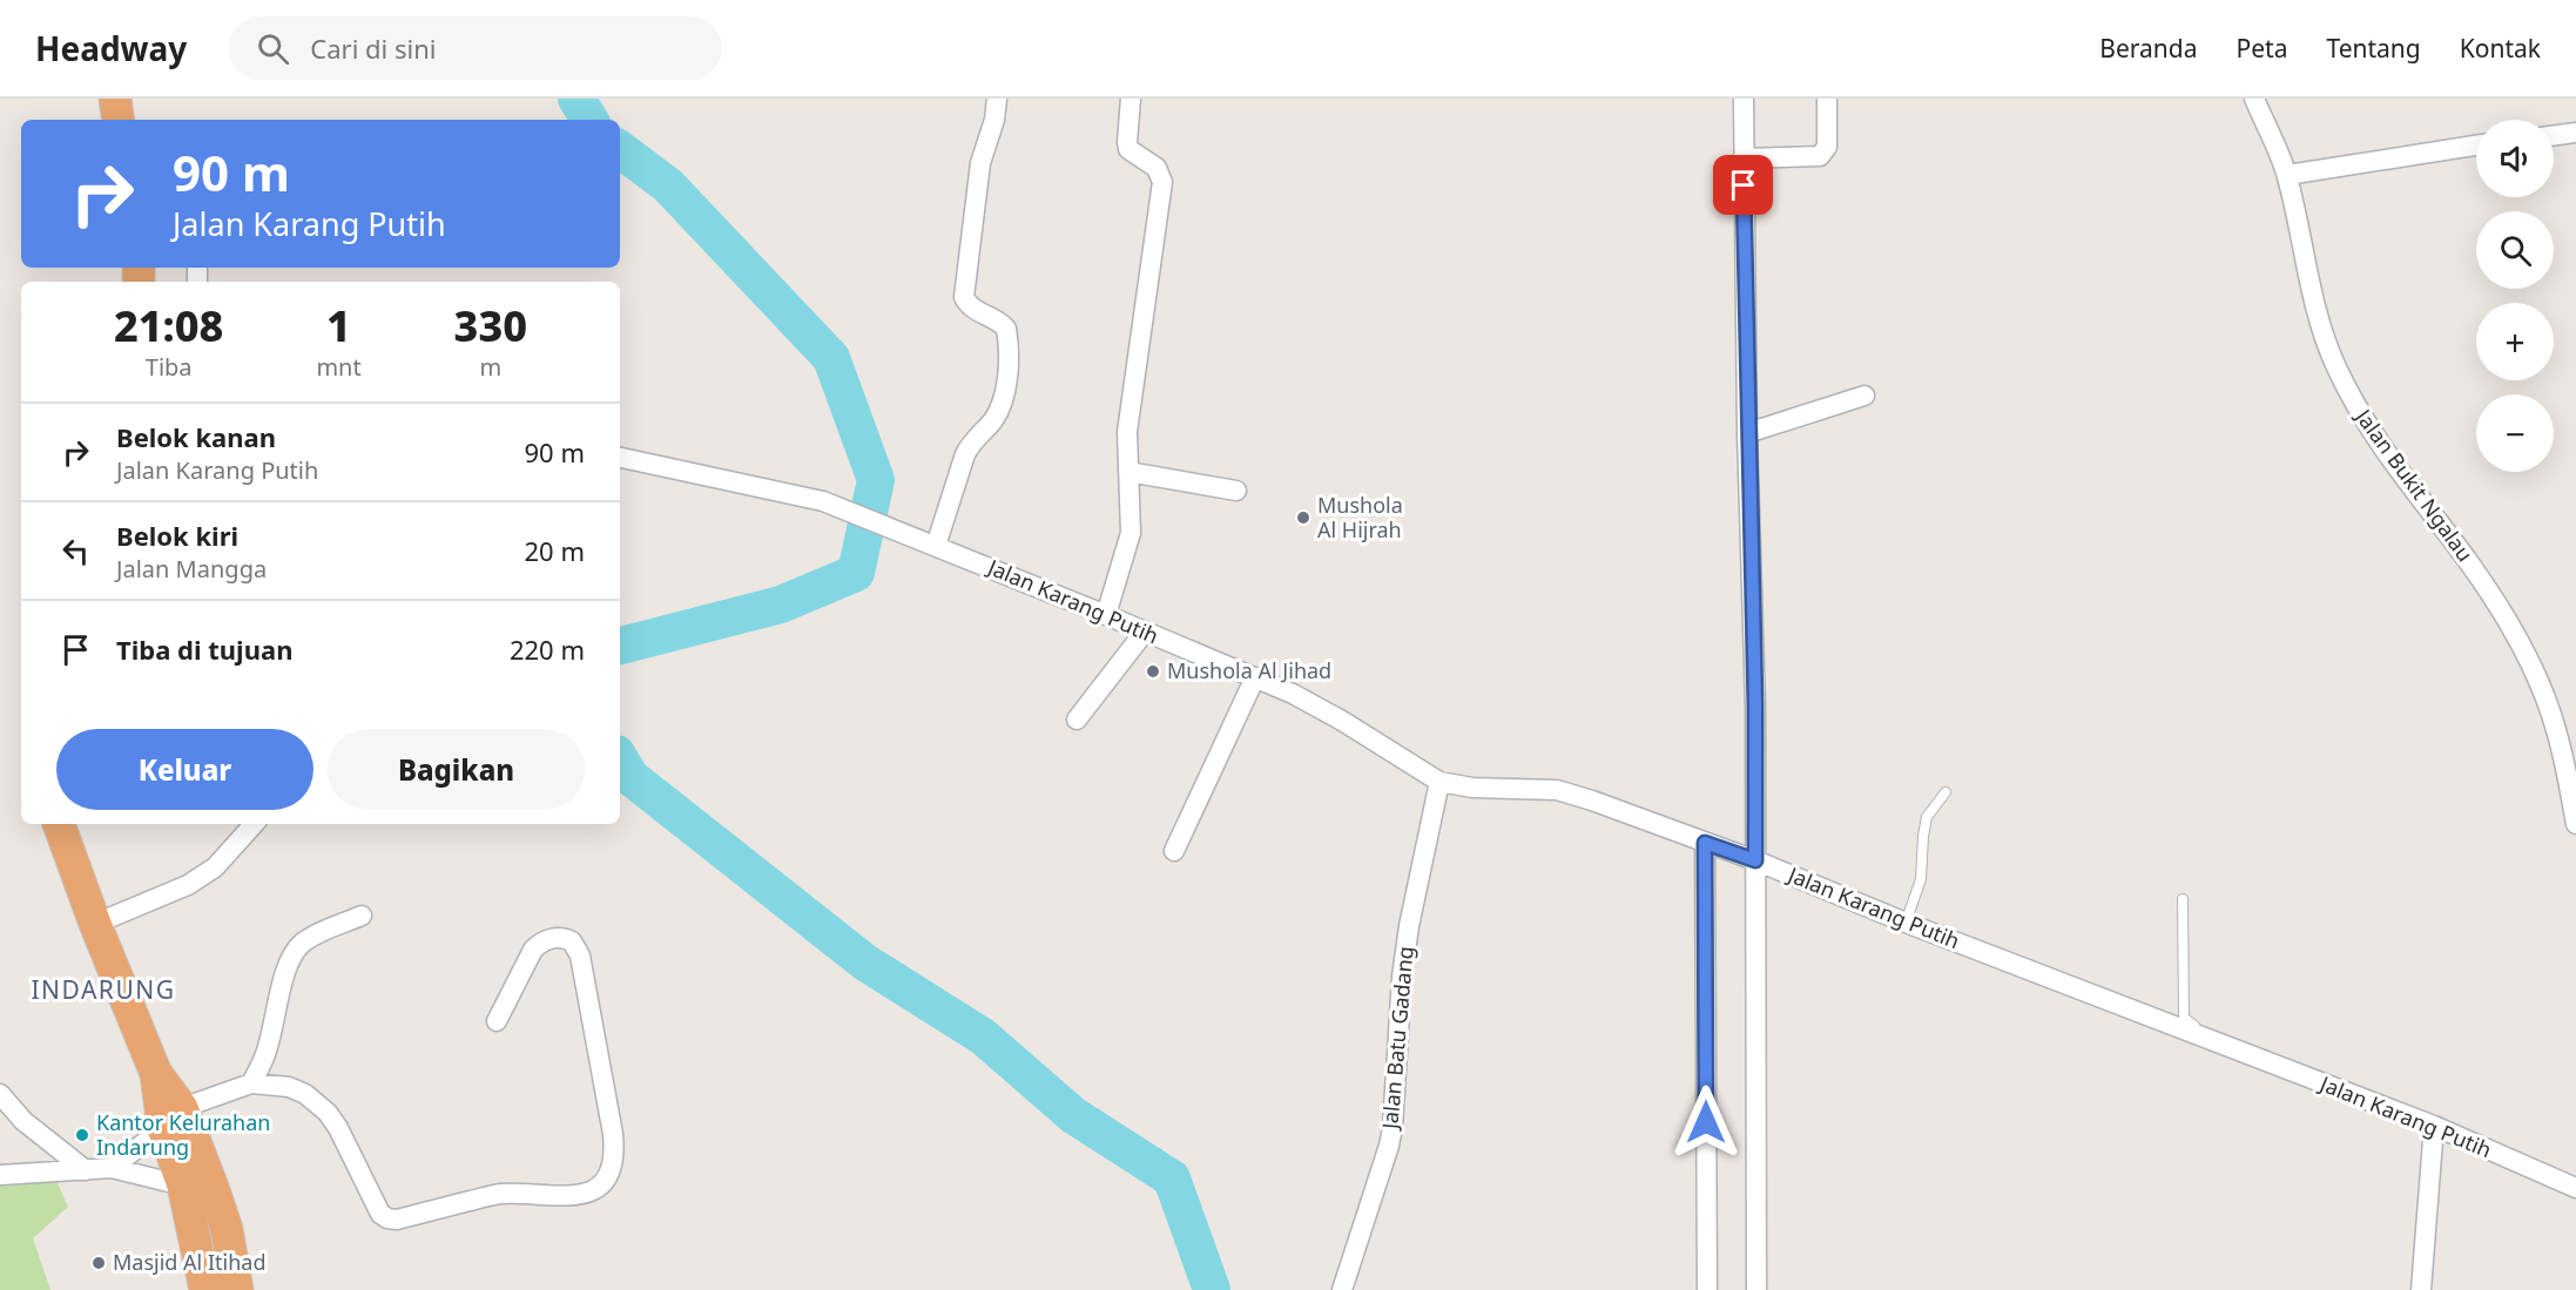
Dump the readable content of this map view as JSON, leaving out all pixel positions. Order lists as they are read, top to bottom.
{
  "streets": {
    "street": ["Jalan Bukit Ngalau", "Jalan Karang Putih", "Jalan Batu Gadang"]
  },
  "crossings": [
    ["Jalan Karang Putih", "Jalan Batu Gadang"]
  ],
  "districts": ["INDARUNG"],
  "places": [
    "Mushola Al Hijrah",
    "Mushola Al Jihad",
    "Kantor Kelurahan Indarung",
    "Masjid Al Itihad"
  ],
  "page": {
    "header": "Headway",
    "search": "Cari di sini",
    "nav": [
      "Beranda",
      "Peta",
      "Tentang",
      "Kontak"
    ],
    "map_buttons": ["+", "−"],
    "turn": ["90 m", "Jalan Karang Putih"],
    "eta": [
      "21:08",
      "Tiba",
      "1",
      "mnt",
      "330",
      "m"
    ],
    "list": [
      {
        "name": "Belok kanan",
        "note": "Jalan Karang Putih",
        "value": "90 m"
      },
      {
        "name": "Belok kiri",
        "note": "Jalan Mangga",
        "value": "20 m"
      },
      {
        "name": "Tiba di tujuan",
        "value": "220 m"
      }
    ],
    "buttons": ["Keluar", "Bagikan"]
  }
}
